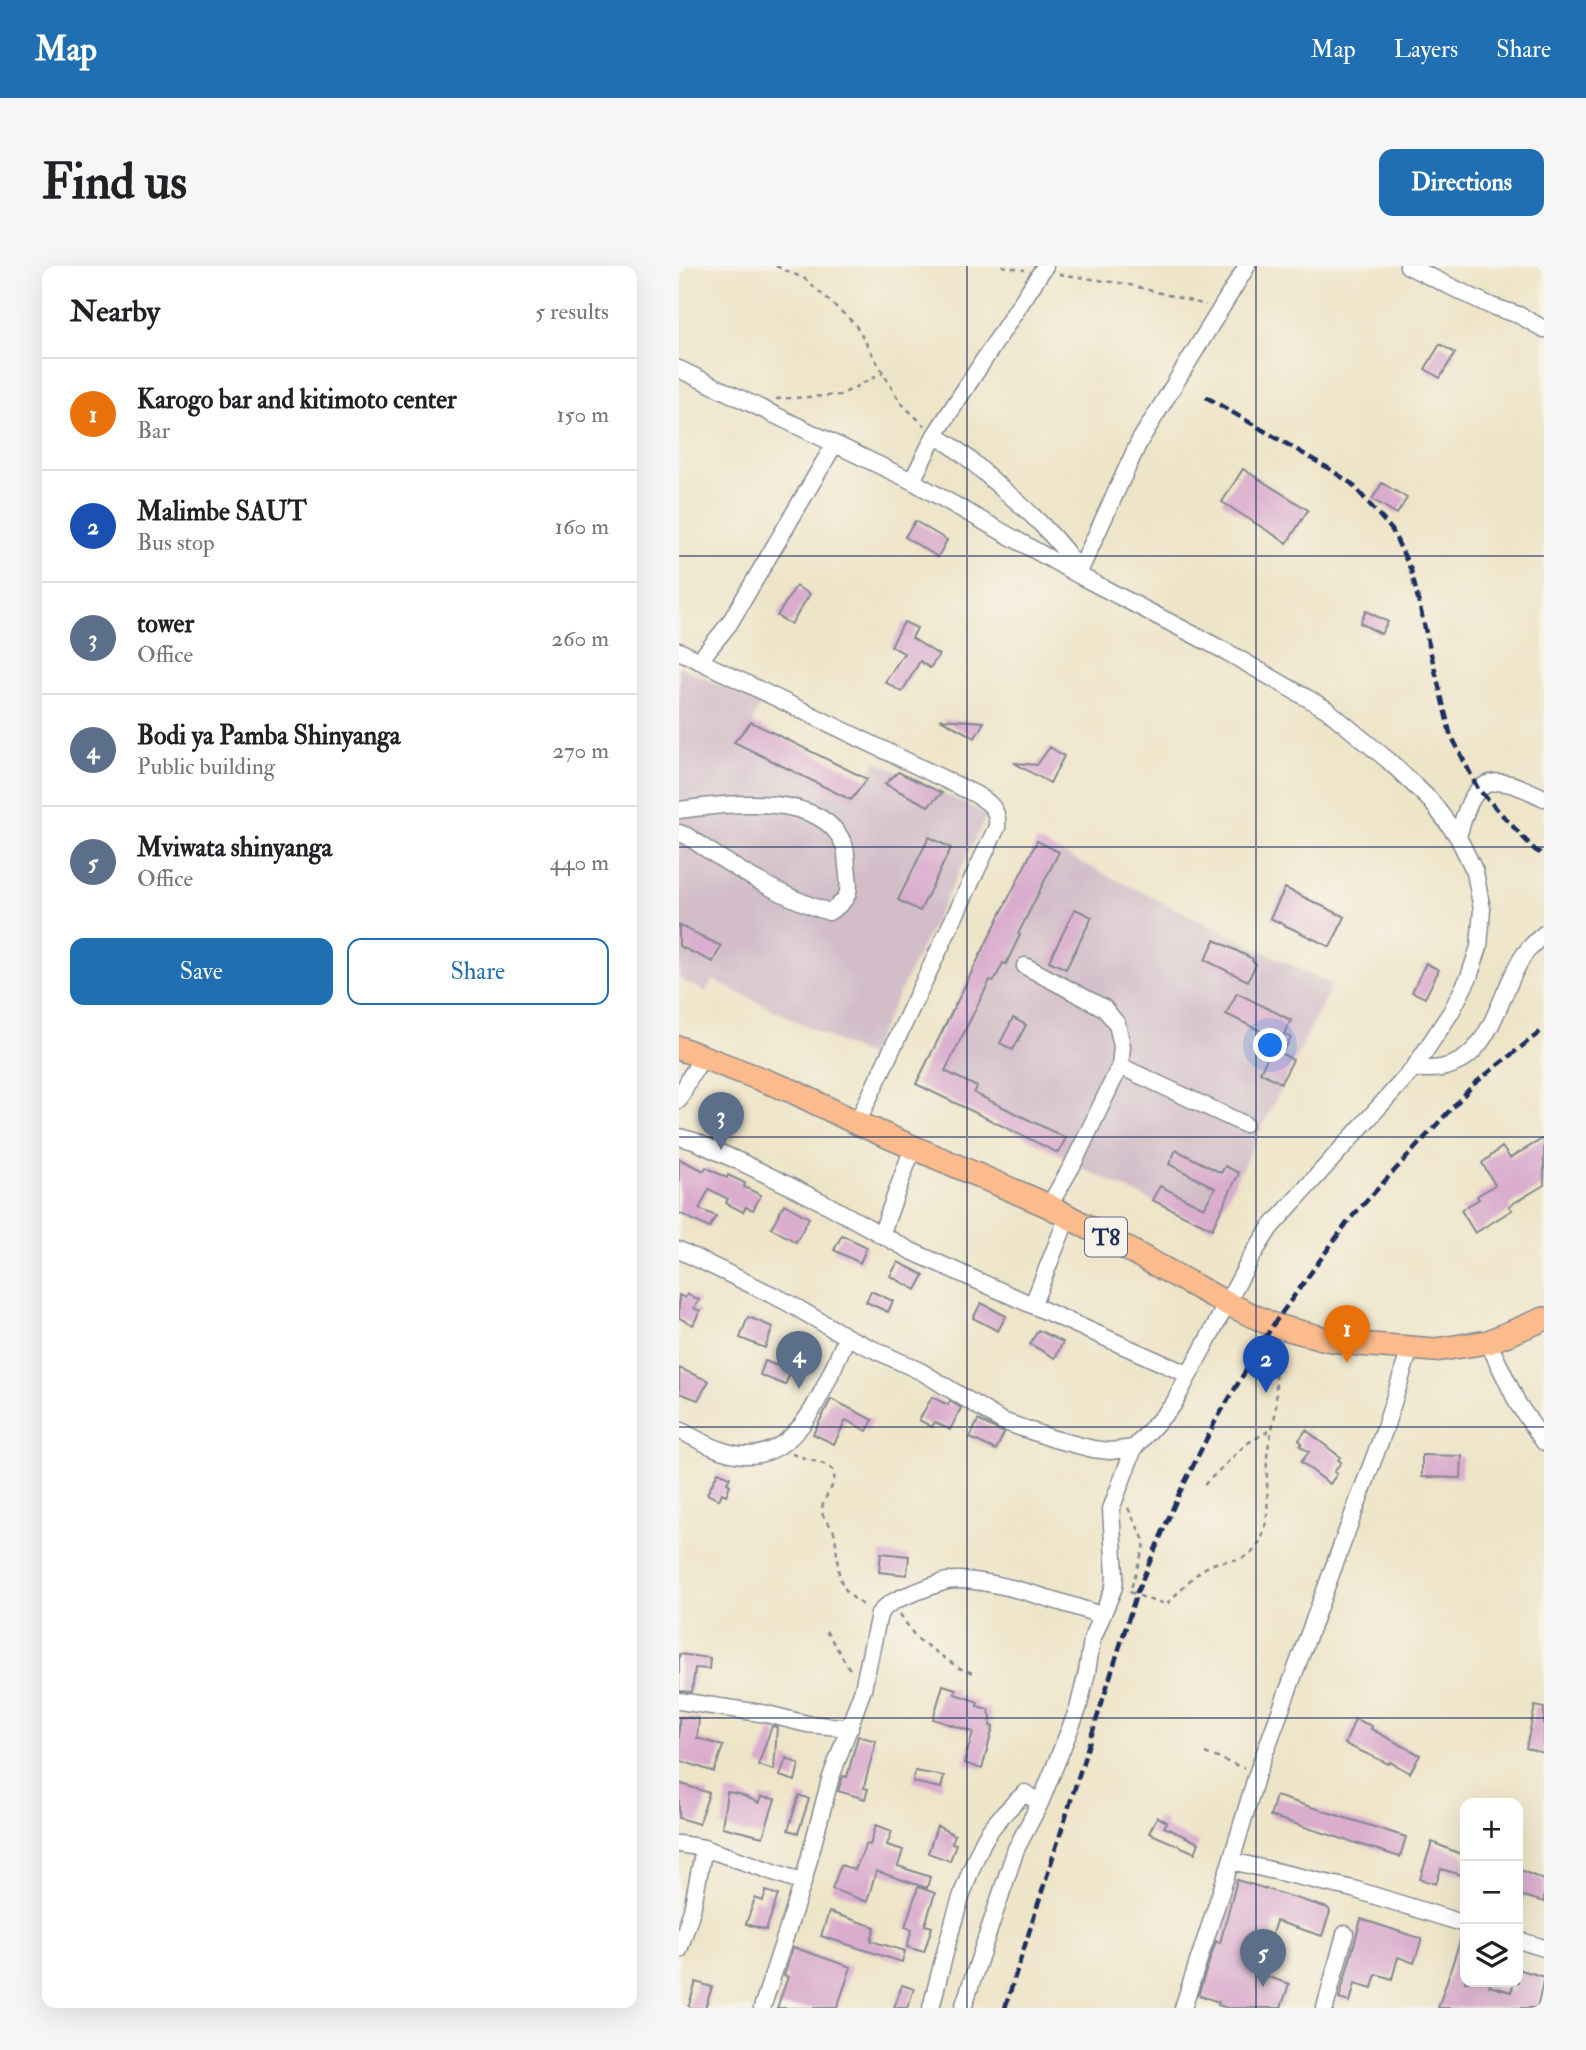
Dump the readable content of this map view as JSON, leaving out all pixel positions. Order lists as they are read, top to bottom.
{
  "streets": {
    "highway": ["T8"]
  },
  "page": {
    "header": "Map",
    "nav": ["Map", "Layers", "Share"],
    "buttons": [
      "Directions",
      ["Save", "Share"]
    ],
    "title": "Find us",
    "heading": ["Nearby", "5 results"],
    "list": [
      {
        "mark": "1",
        "name": "Karogo bar and kitimoto center",
        "note": "Bar",
        "value": "150 m"
      },
      {
        "mark": "2",
        "name": "Malimbe SAUT",
        "note": "Bus stop",
        "value": "160 m"
      },
      {
        "mark": "3",
        "name": "tower",
        "note": "Office",
        "value": "260 m"
      },
      {
        "mark": "4",
        "name": "Bodi ya Pamba Shinyanga",
        "note": "Public building",
        "value": "270 m"
      },
      {
        "mark": "5",
        "name": "Mviwata shinyanga",
        "note": "Office",
        "value": "440 m"
      }
    ],
    "pins": [
      "3",
      "1",
      "4",
      "2",
      "5"
    ],
    "map_buttons": ["+", "−"]
  }
}
